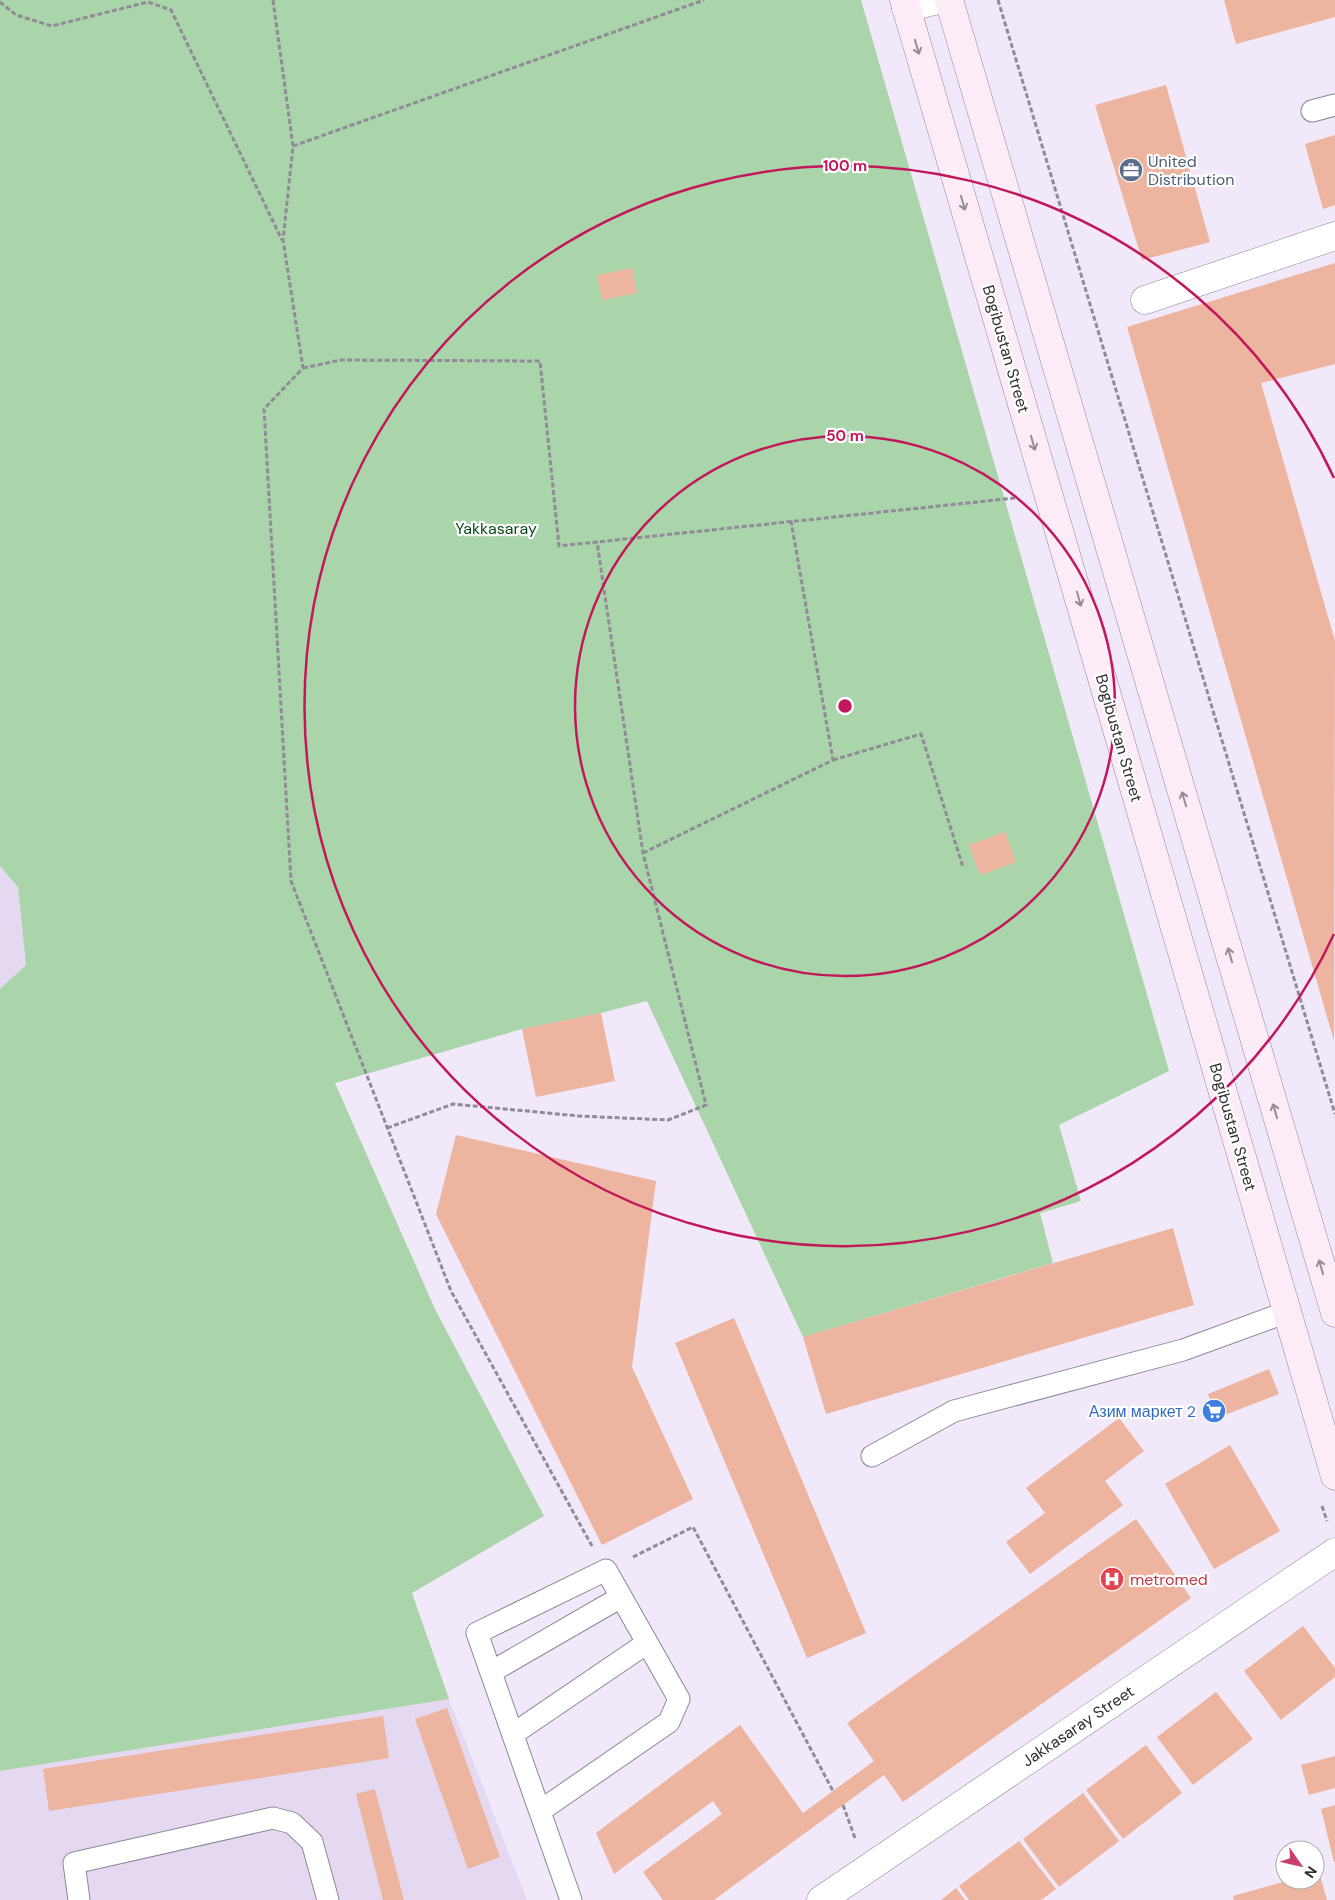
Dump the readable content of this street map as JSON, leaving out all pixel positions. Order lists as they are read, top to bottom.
{
  "streets": {
    "street": ["Bogibustan Street", "Jakkasaray Street"]
  },
  "parks": ["Yakkasaray"],
  "places": {
    "office": ["United Distribution"],
    "supermarket": ["Азим маркет 2"],
    "hospital": ["metromed"]
  },
  "north": "bottom right",
  "rings": ["100 m", "50 m"]
}
